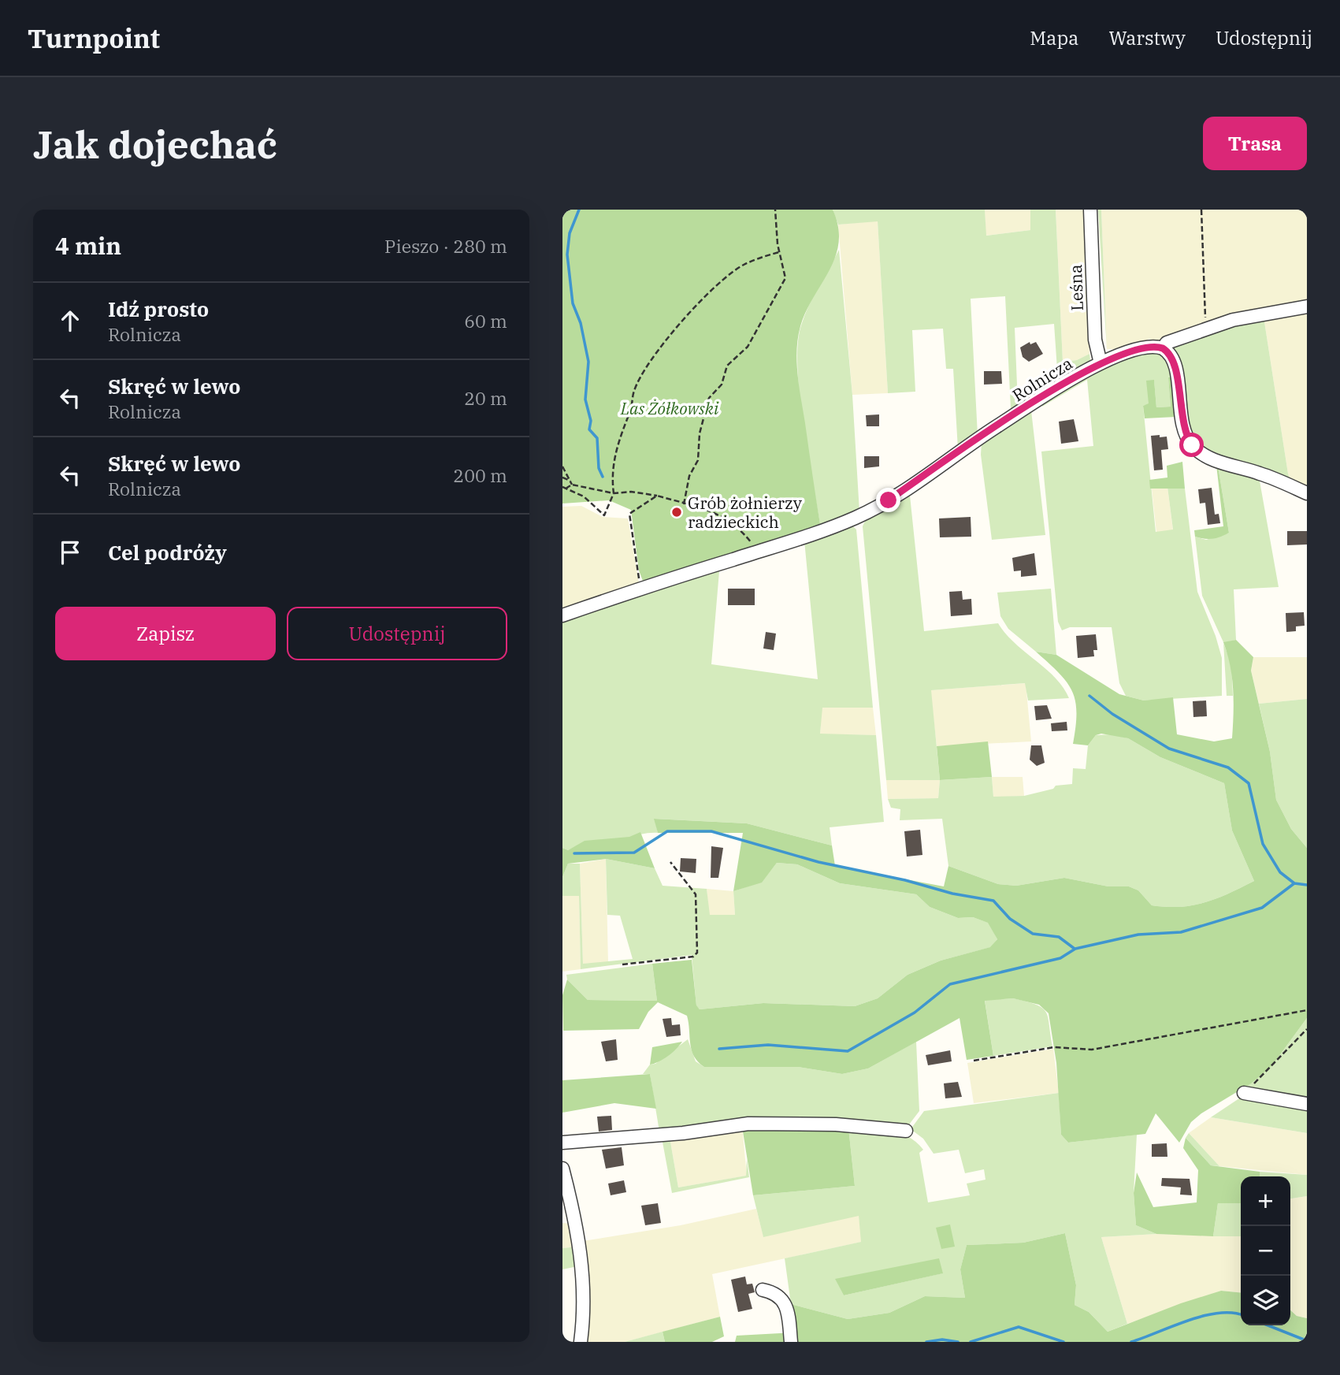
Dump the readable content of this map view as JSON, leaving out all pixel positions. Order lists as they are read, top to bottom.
{
  "streets": {
    "street": ["Leśna", "Rolnicza"]
  },
  "crossings": [
    ["Leśna", "Rolnicza"]
  ],
  "parks": ["Las Żółkowski"],
  "places": ["Grób żołnierzy radzieckich"],
  "page": {
    "header": "Turnpoint",
    "nav": ["Mapa", "Warstwy", "Udostępnij"],
    "buttons": [
      "Trasa",
      ["Zapisz", "Udostępnij"]
    ],
    "title": "Jak dojechać",
    "heading": ["4 min", "Pieszo · 280 m"],
    "list": [
      ["Idź prosto", "Rolnicza", "60 m"],
      ["Skręć w lewo", "Rolnicza", "20 m"],
      ["Skręć w lewo", "Rolnicza", "200 m"],
      "Cel podróży"
    ],
    "map_buttons": ["+", "−"]
  }
}
